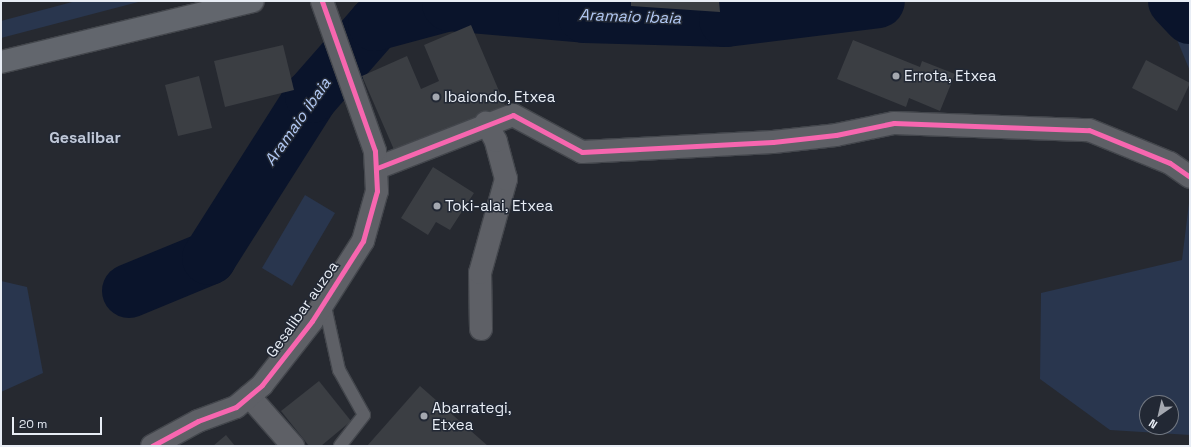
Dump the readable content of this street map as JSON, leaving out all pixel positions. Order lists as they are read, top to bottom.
{
  "streets": {
    "street": ["Gesalibar auzoa"]
  },
  "districts": ["Gesalibar"],
  "water": ["Aramaio ibaia"],
  "places": [
    "Errota, Etxea",
    "Ibaiondo, Etxea",
    "Toki-alai, Etxea",
    "Abarrategi, Etxea"
  ],
  "scale_bar": "20 m",
  "north": "bottom left"
}
